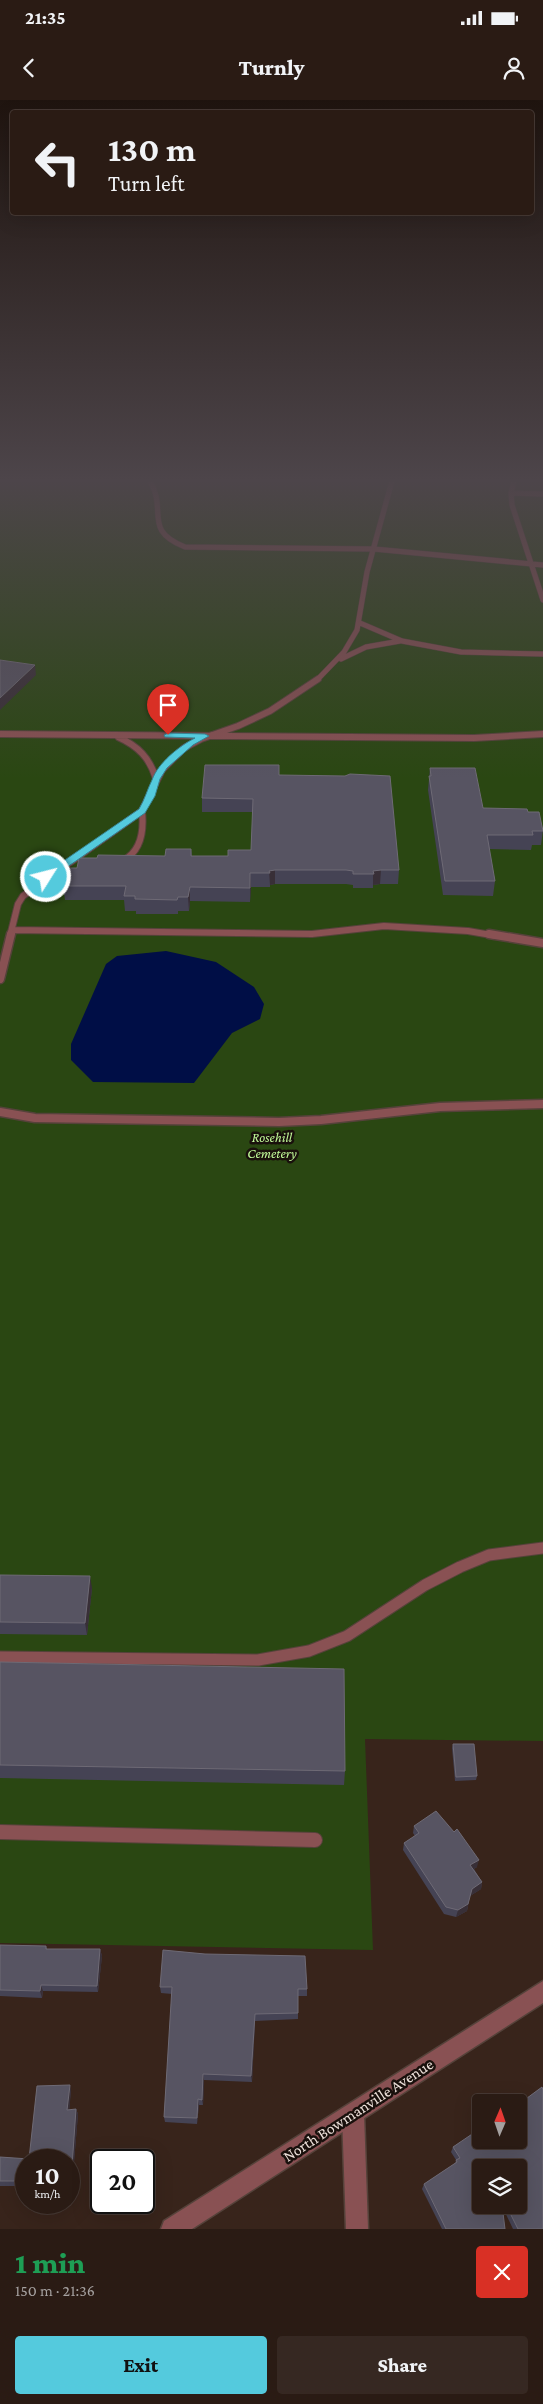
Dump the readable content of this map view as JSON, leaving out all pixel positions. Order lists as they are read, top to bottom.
{
  "streets": {
    "street": ["North Bowmanville Avenue"]
  },
  "parks": ["Rosehill Cemetery"],
  "north": "top",
  "page": {
    "status": "21:35",
    "header": "Turnly",
    "turn": ["130 m", "Turn left"],
    "speed": "10 km/h",
    "limit": "20",
    "heading": ["1 min", "150 m · 21:36"],
    "buttons": ["Exit", "Share"]
  }
}
